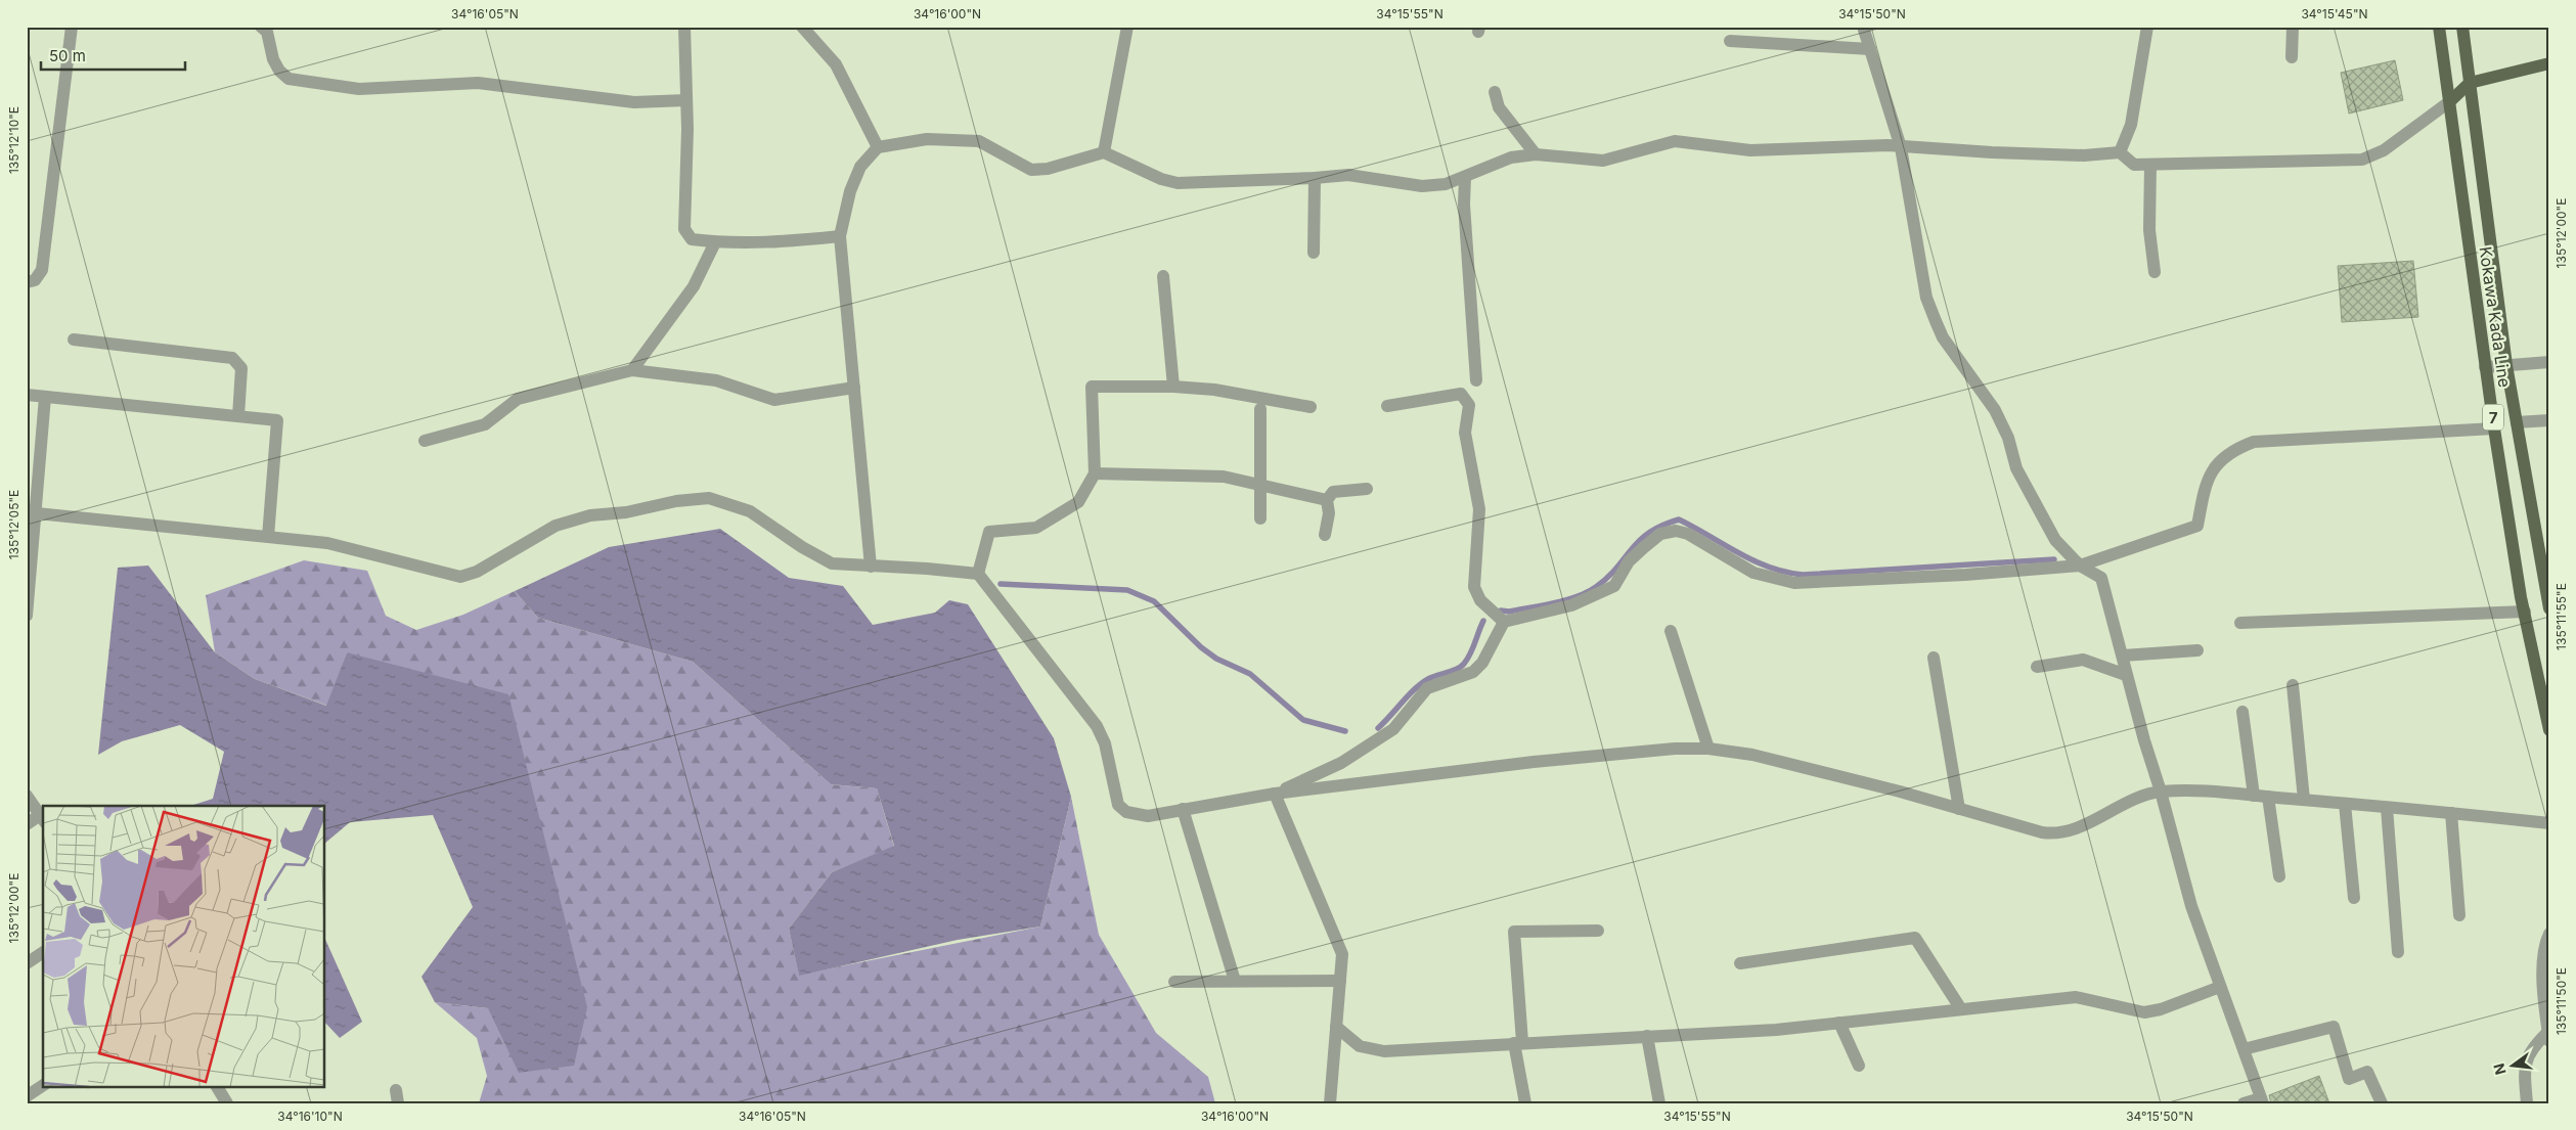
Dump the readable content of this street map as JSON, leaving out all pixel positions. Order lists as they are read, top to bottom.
{
  "streets": {
    "main road": ["Kokawa Kada Line", "7"]
  },
  "scale_bar": "50 m",
  "north": "left",
  "coordinates": [
    "34°16'05\"N",
    "34°16'00\"N",
    "34°15'55\"N",
    "34°15'50\"N",
    "34°15'45\"N",
    "135°12'10\"E",
    "135°12'00\"E",
    "135°12'05\"E",
    "135°11'55\"E",
    "135°11'50\"E",
    "34°16'10\"N"
  ]
}
